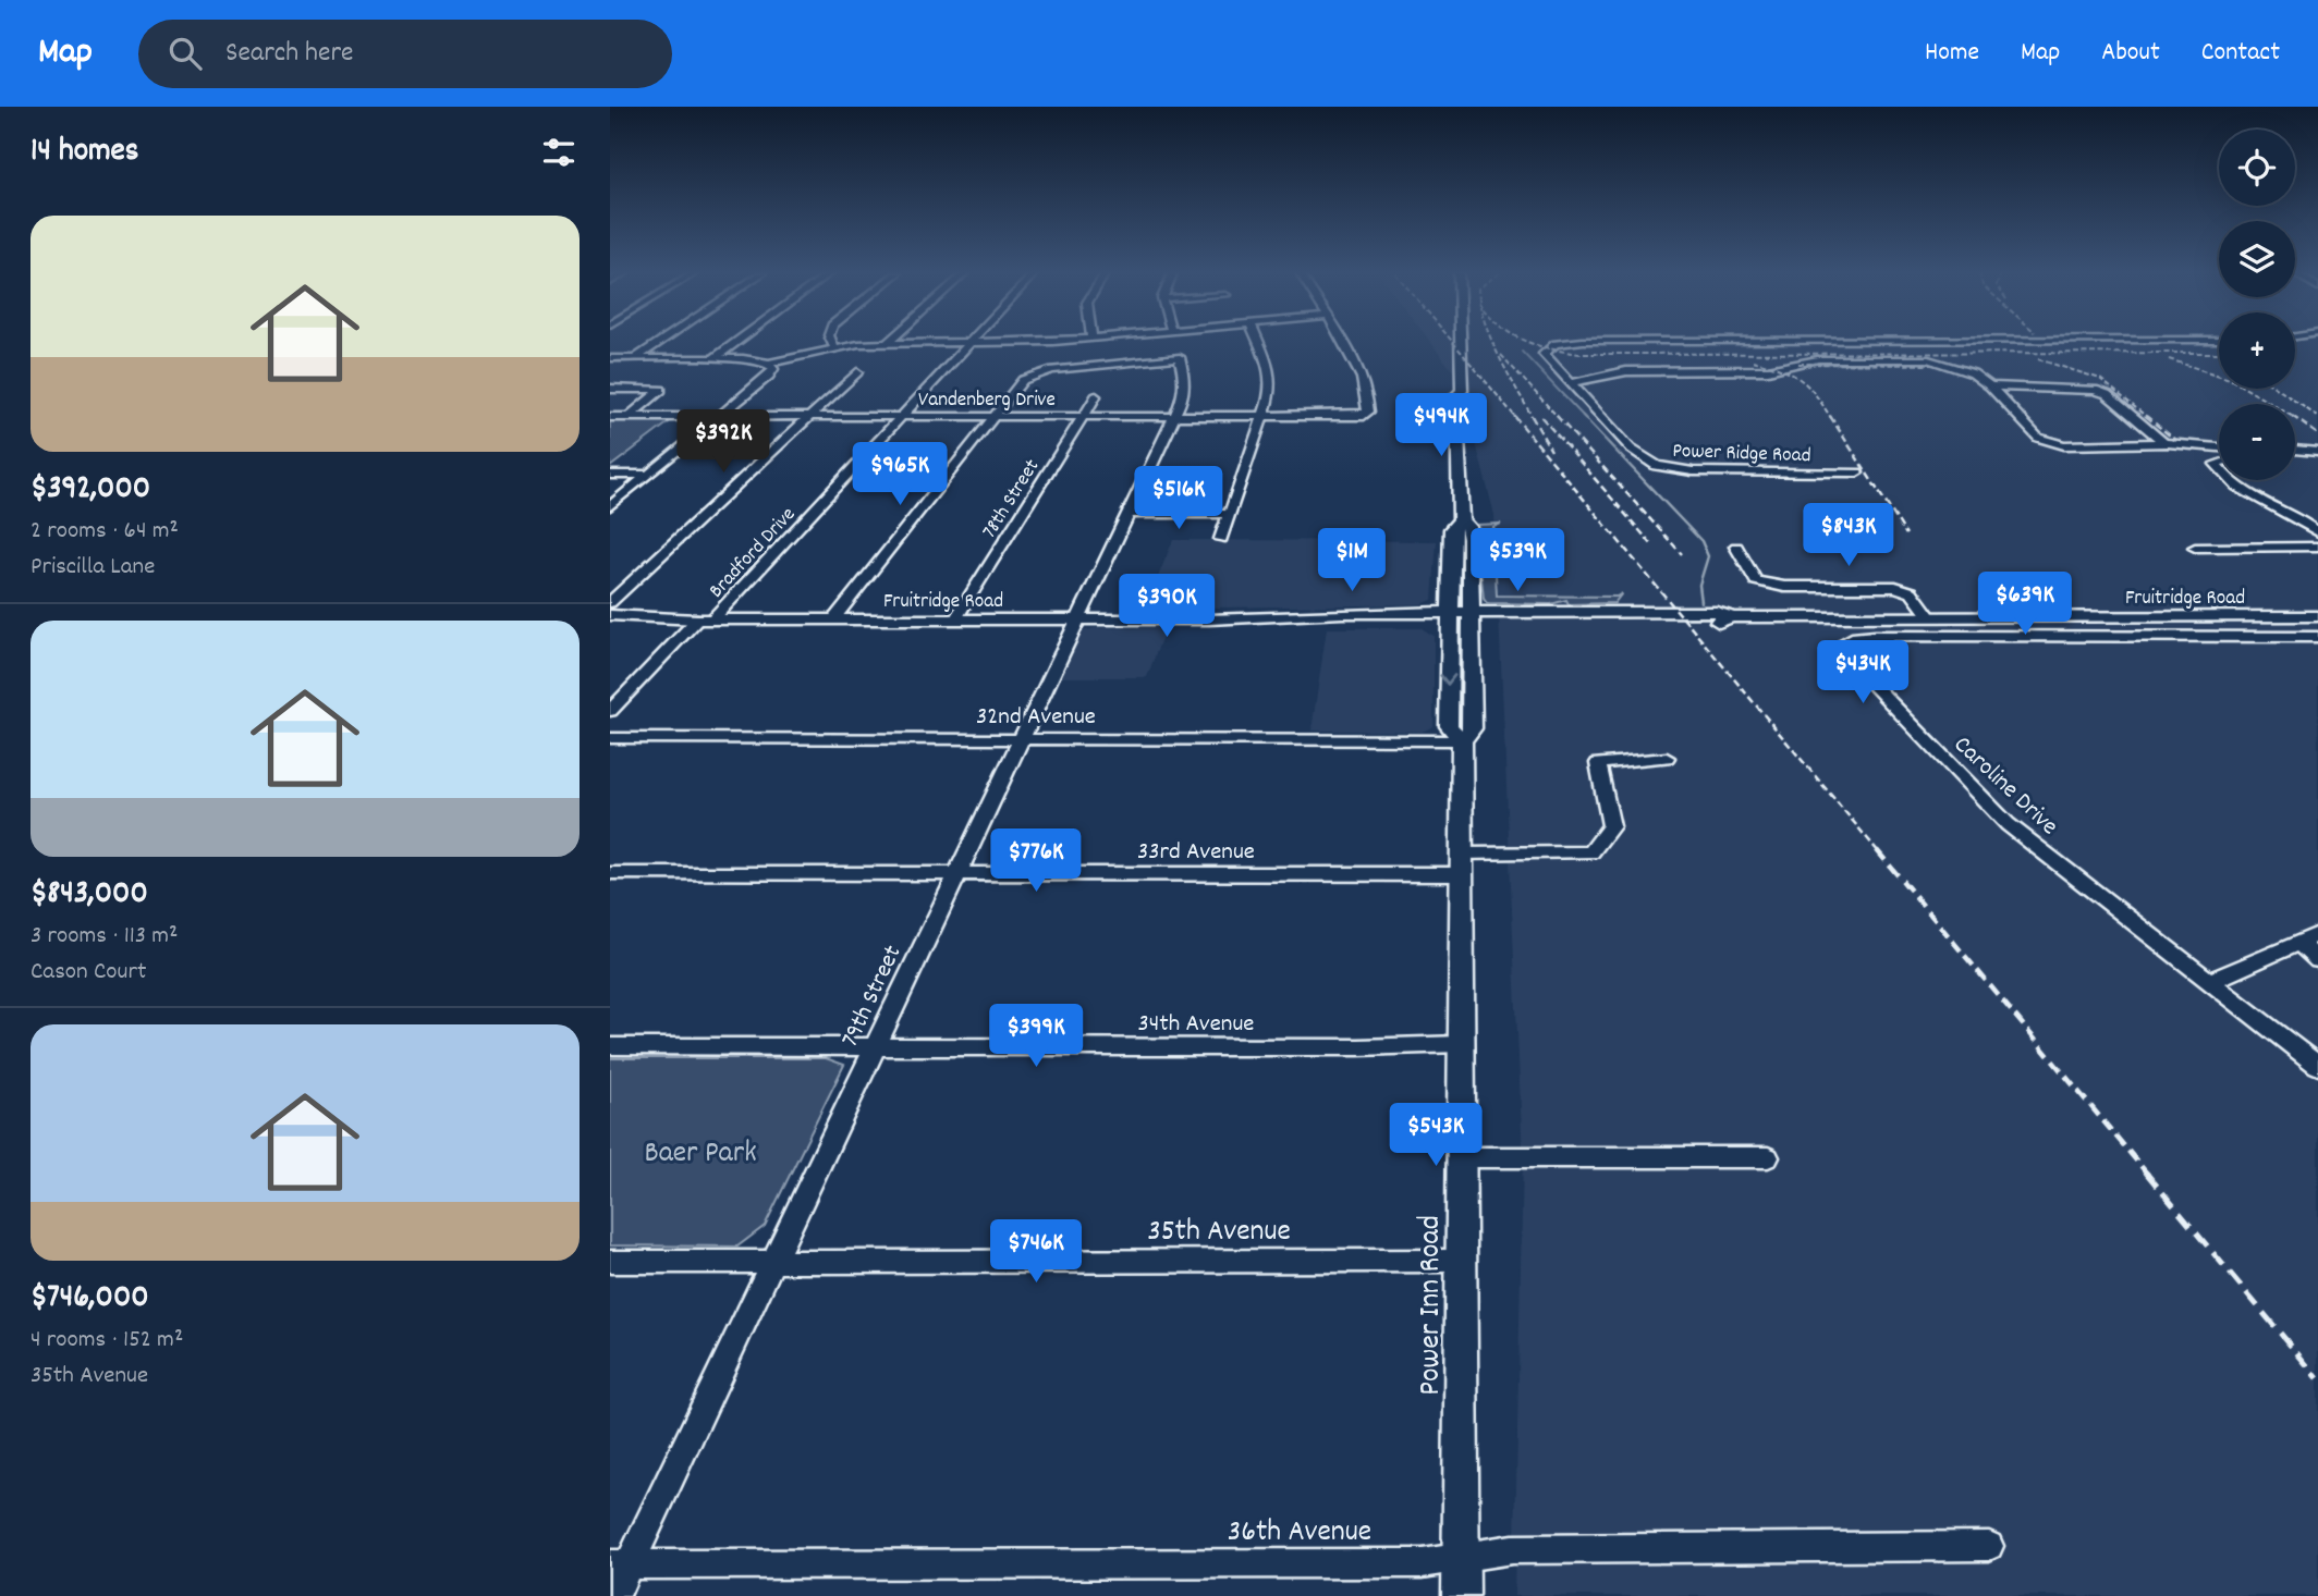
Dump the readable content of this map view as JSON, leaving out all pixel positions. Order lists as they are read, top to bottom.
{
  "streets": {
    "main road": ["Fruitridge Road", "Power Inn Road"],
    "street": [
      "Vandenberg Drive",
      "Power Ridge Road",
      "78th Street",
      "Bradford Drive",
      "32nd Avenue",
      "Caroline Drive",
      "33rd Avenue",
      "79th Street",
      "34th Avenue",
      "35th Avenue",
      "36th Avenue"
    ]
  },
  "crossings": [
    ["Vandenberg Drive", "78th Street"],
    ["Vandenberg Drive", "Bradford Drive"],
    ["Vandenberg Drive", "79th Street"],
    ["78th Street", "Fruitridge Road"],
    ["Bradford Drive", "Fruitridge Road"],
    ["Fruitridge Road", "79th Street"],
    ["Fruitridge Road", "Power Inn Road"],
    ["32nd Avenue", "79th Street"],
    ["32nd Avenue", "Power Inn Road"],
    ["33rd Avenue", "79th Street"],
    ["33rd Avenue", "Power Inn Road"],
    ["79th Street", "34th Avenue"],
    ["79th Street", "35th Avenue"],
    ["79th Street", "36th Avenue"],
    ["34th Avenue", "Power Inn Road"],
    ["35th Avenue", "Power Inn Road"],
    ["Power Inn Road", "36th Avenue"]
  ],
  "parks": ["Baer Park"],
  "page": {
    "header": "Map",
    "search": "Search here",
    "nav": [
      "Home",
      "Map",
      "About",
      "Contact"
    ],
    "heading": "14 homes",
    "map_buttons": ["+", "−"],
    "list": [
      {
        "name": "$392,000",
        "note": "2 rooms · 64 m² · Priscilla Lane"
      },
      {
        "name": "$843,000",
        "note": "3 rooms · 113 m² · Cason Court"
      },
      {
        "name": "$746,000",
        "note": "4 rooms · 152 m² · 35th Avenue"
      }
    ],
    "price": [
      "$494K",
      "$392K",
      "$965K",
      "$516K",
      "$843K",
      "$1M",
      "$539K",
      "$639K",
      "$390K",
      "$434K",
      "$776K",
      "$399K",
      "$543K",
      "$746K"
    ]
  }
}
